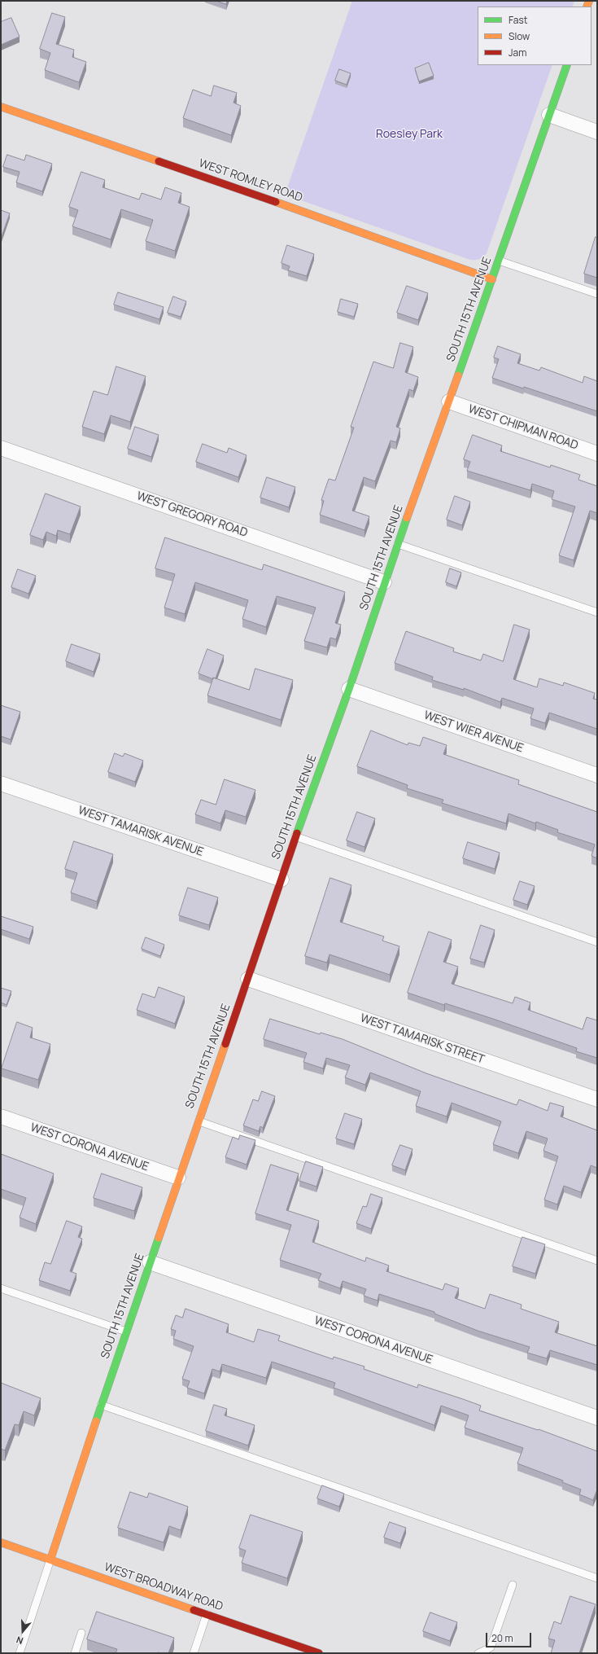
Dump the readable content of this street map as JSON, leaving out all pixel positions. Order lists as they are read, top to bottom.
{
  "streets": {
    "street": [
      "WEST ROMLEY ROAD",
      "SOUTH 15TH AVENUE",
      "WEST CHIPMAN ROAD",
      "WEST GREGORY ROAD",
      "WEST WIER AVENUE",
      "WEST TAMARISK AVENUE",
      "WEST TAMARISK STREET",
      "WEST CORONA AVENUE",
      "WEST BROADWAY ROAD"
    ]
  },
  "crossings": [
    ["WEST ROMLEY ROAD", "SOUTH 15TH AVENUE"],
    ["SOUTH 15TH AVENUE", "WEST CHIPMAN ROAD"],
    ["SOUTH 15TH AVENUE", "WEST GREGORY ROAD"],
    ["SOUTH 15TH AVENUE", "WEST WIER AVENUE"],
    ["SOUTH 15TH AVENUE", "WEST TAMARISK AVENUE"],
    ["SOUTH 15TH AVENUE", "WEST TAMARISK STREET"],
    ["SOUTH 15TH AVENUE", "WEST CORONA AVENUE"],
    ["SOUTH 15TH AVENUE", "WEST BROADWAY ROAD"]
  ],
  "parks": ["Roesley Park"],
  "legend": ["Fast", "Slow", "Jam"],
  "scale_bar": "20 m",
  "north": "bottom"
}
